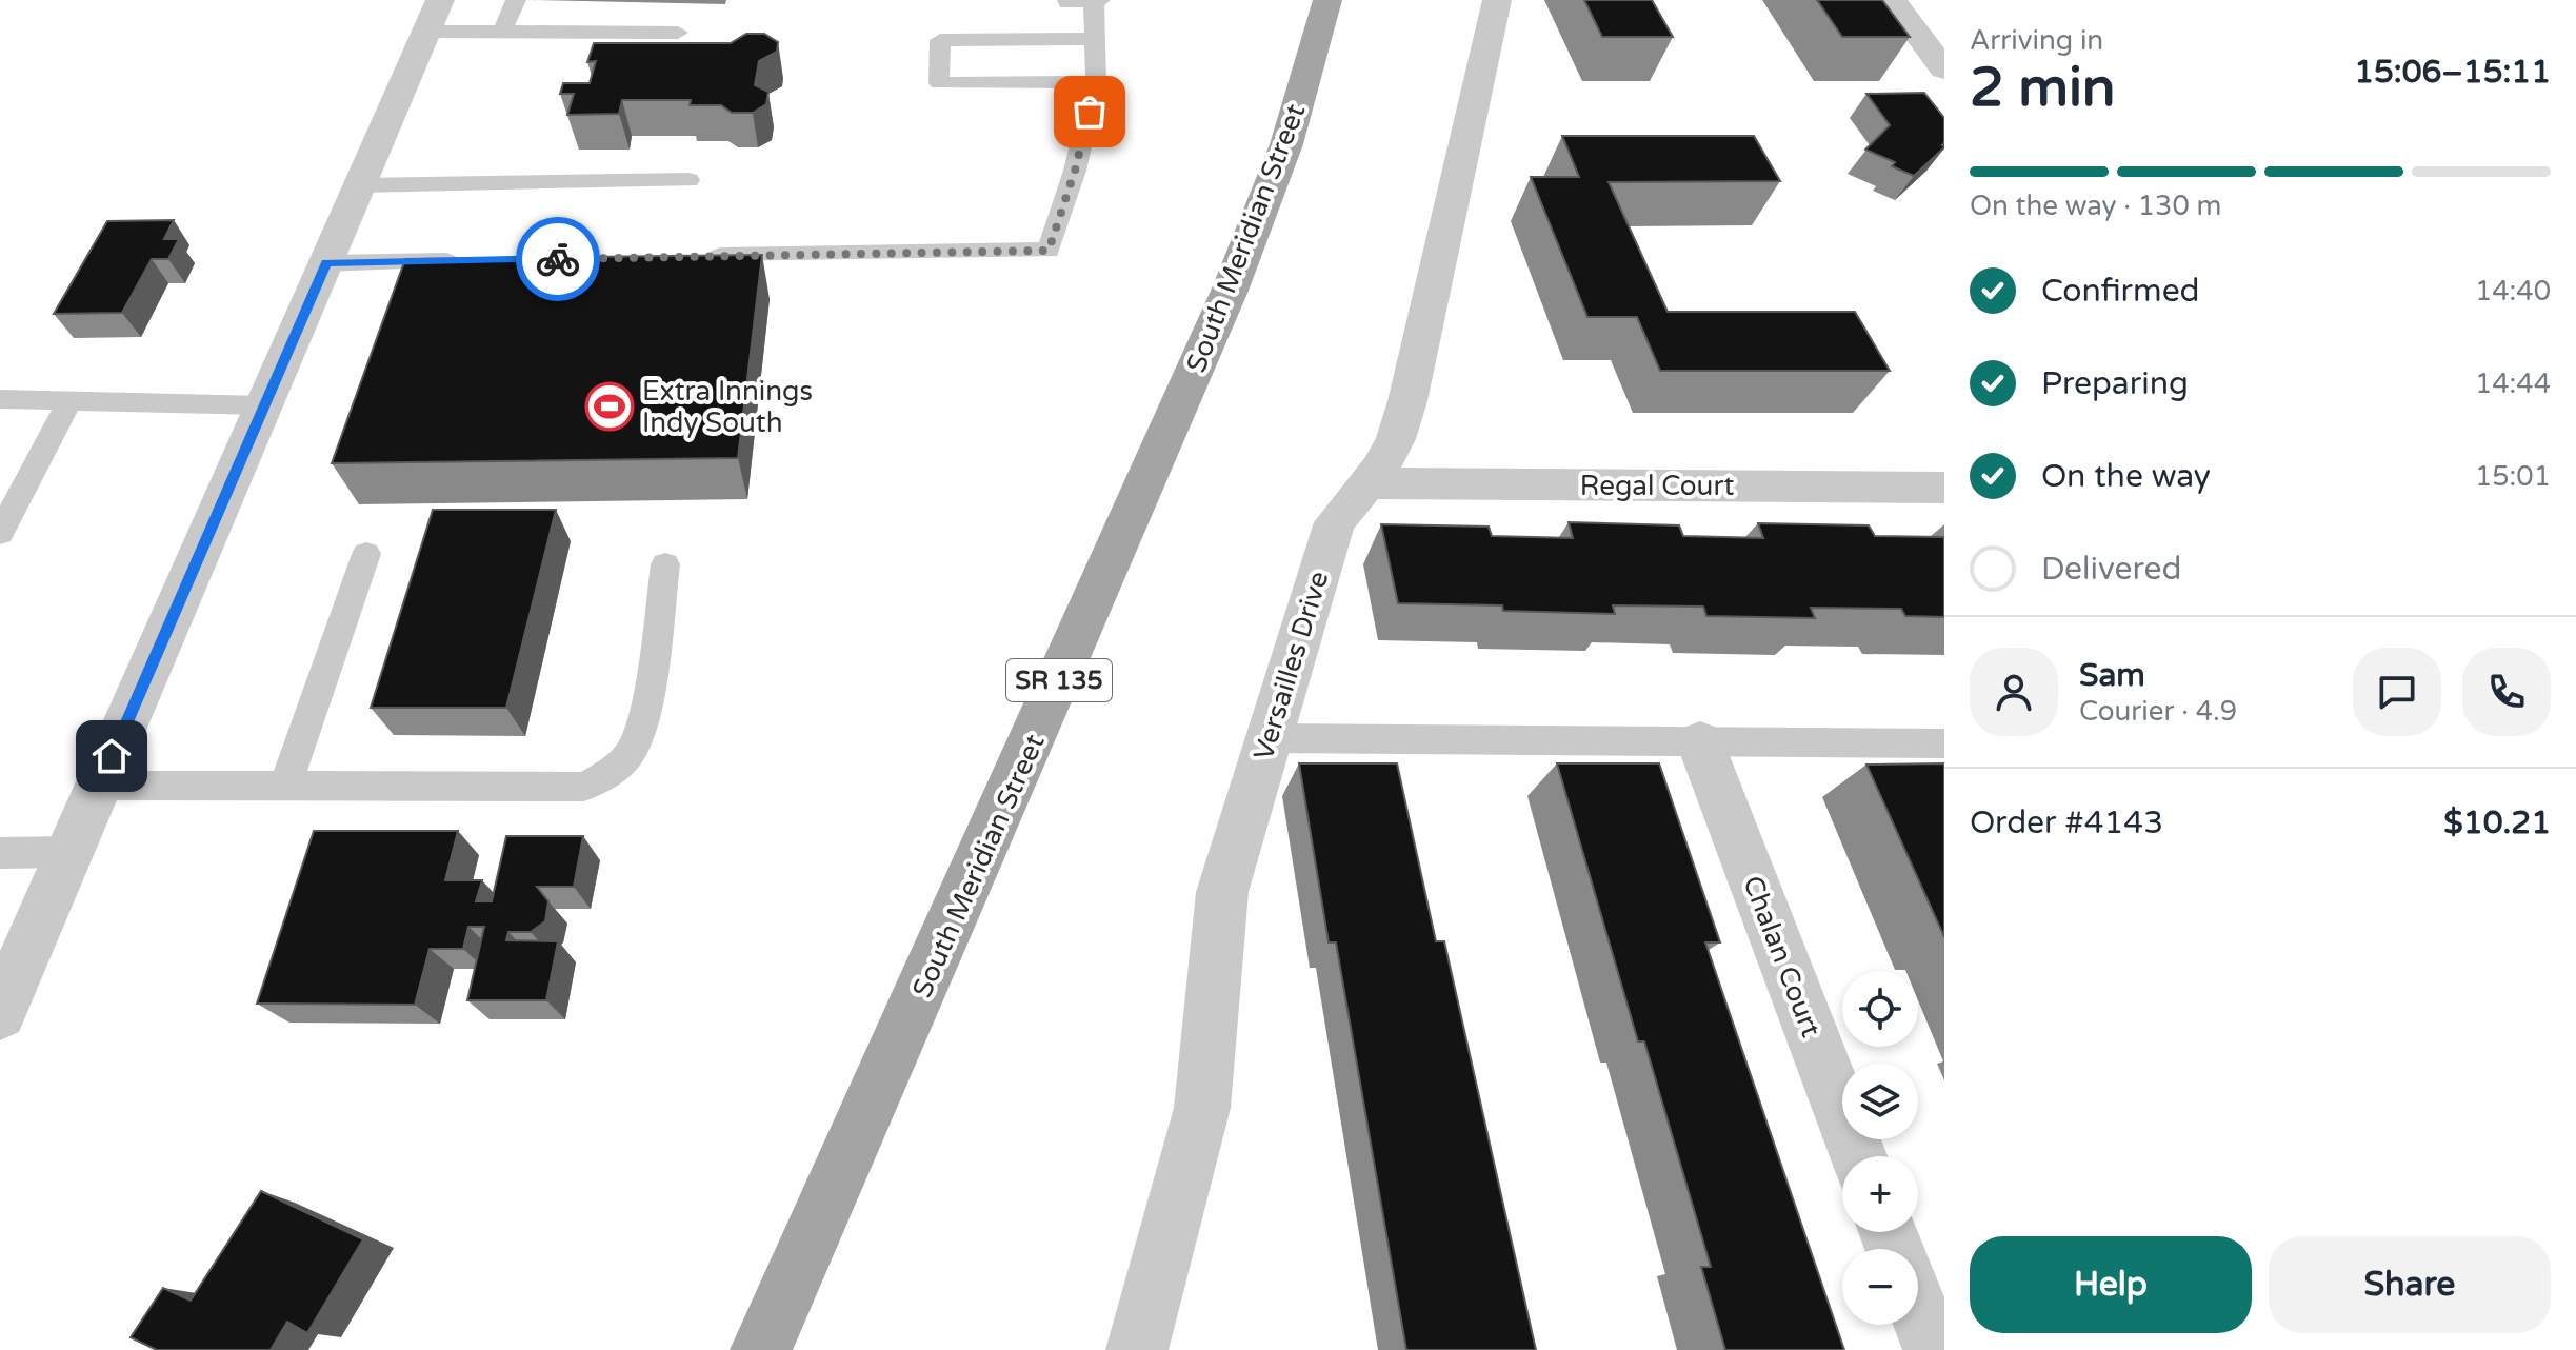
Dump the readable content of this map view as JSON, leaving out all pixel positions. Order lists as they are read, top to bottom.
{
  "streets": {
    "main road": ["South Meridian Street", "SR 135"],
    "street": ["Regal Court", "Versailles Drive", "Chalan Court"]
  },
  "crossings": [
    ["Regal Court", "Versailles Drive"]
  ],
  "places": {
    "sports": ["Extra Innings Indy South"]
  },
  "page": {
    "heading": ["2 min", "Arriving in", "15:06–15:11"],
    "panel": [
      "Sam",
      "Courier · 4.9",
      "Order #4143",
      "$10.21"
    ],
    "bar": "On the way · 130 m",
    "list": [
      ["Confirmed", "14:40"],
      ["Preparing", "14:44"],
      ["On the way", "15:01"],
      "Delivered"
    ],
    "map_buttons": ["+", "−"],
    "buttons": ["Help", "Share"]
  }
}
